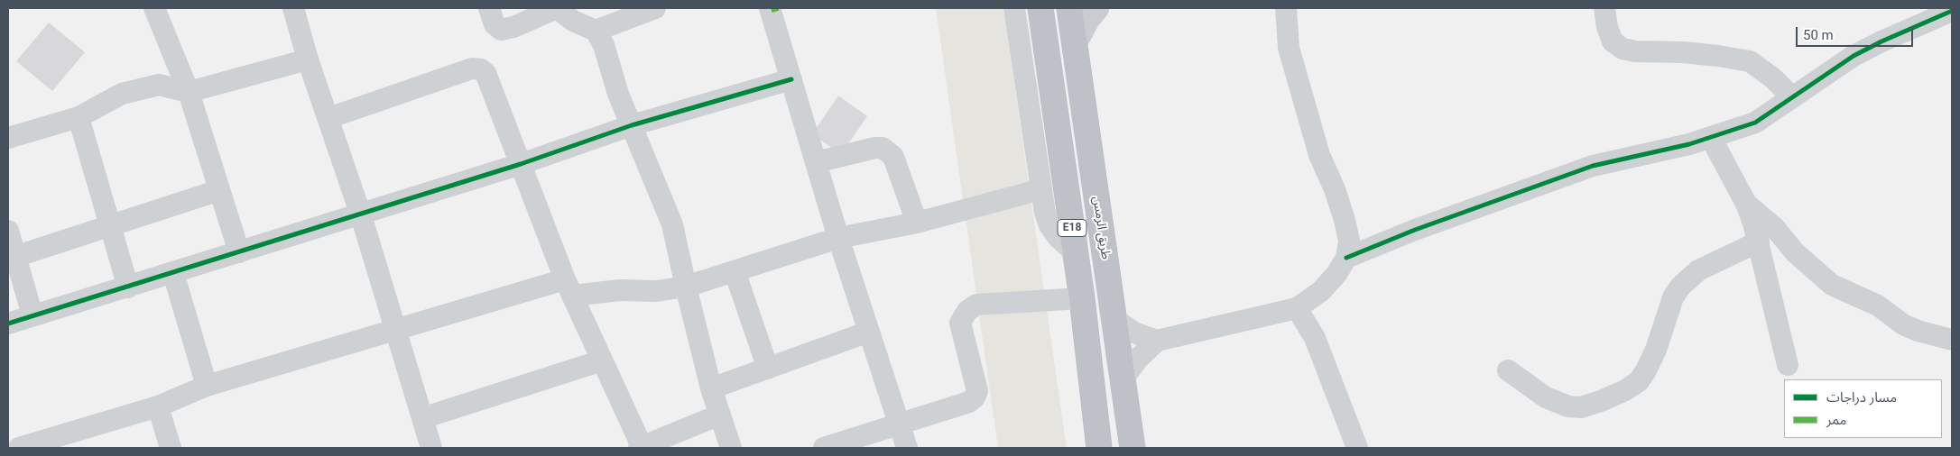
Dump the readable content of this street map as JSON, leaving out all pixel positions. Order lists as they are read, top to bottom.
{
  "streets": {
    "highway": ["E18", "طريق الرمس"]
  },
  "legend": ["مسار دراجات", "ممر"],
  "scale_bar": "50 m"
}
